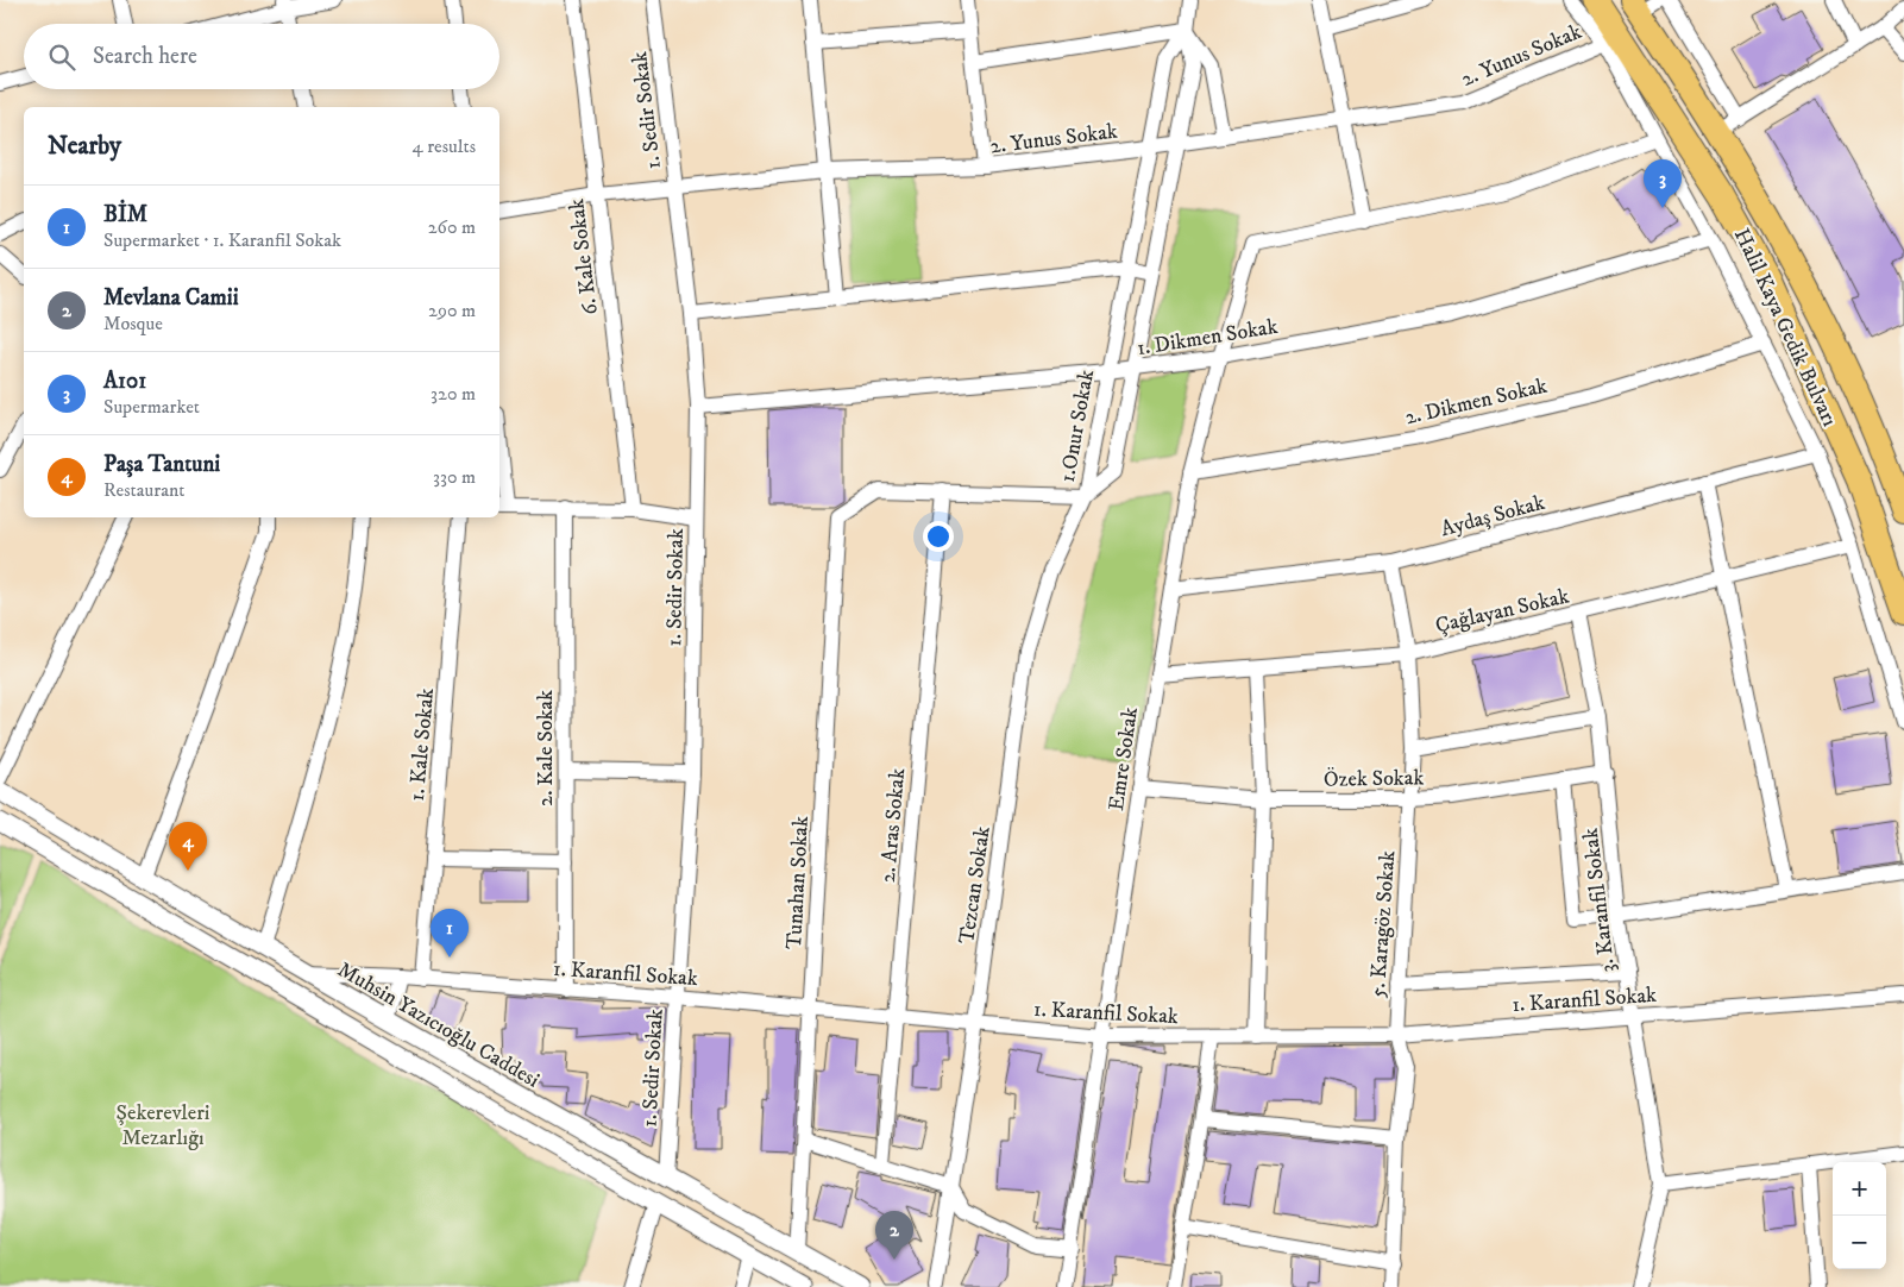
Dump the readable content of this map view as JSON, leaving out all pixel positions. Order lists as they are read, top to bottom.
{
  "streets": {
    "highway": ["Halil Kaya Gedik Bulvarı"],
    "street": [
      "2. Yunus Sokak",
      "1. Sedir Sokak",
      "6. Kale Sokak",
      "1. Dikmen Sokak",
      "2. Dikmen Sokak",
      "1.Onur Sokak",
      "Aydaş Sokak",
      "Çağlayan Sokak",
      "1. Kale Sokak",
      "2. Kale Sokak",
      "Emre Sokak",
      "Özek Sokak",
      "2. Aras Sokak",
      "Tunahan Sokak",
      "Tezcan Sokak",
      "3. Karanfil Sokak",
      "5. Karagöz Sokak",
      "1. Karanfil Sokak",
      "Muhsin Yazıcıoğlu Caddesi"
    ]
  },
  "crossings": [
    ["2. Yunus Sokak", "1. Sedir Sokak"],
    ["2. Yunus Sokak", "6. Kale Sokak"],
    ["2. Yunus Sokak", "1.Onur Sokak"],
    ["1. Sedir Sokak", "1. Dikmen Sokak"],
    ["1. Sedir Sokak", "1. Karanfil Sokak"],
    ["1. Sedir Sokak", "Muhsin Yazıcıoğlu Caddesi"],
    ["1. Dikmen Sokak", "1.Onur Sokak"],
    ["1. Dikmen Sokak", "Emre Sokak"],
    ["2. Dikmen Sokak", "Emre Sokak"],
    ["1.Onur Sokak", "Tezcan Sokak"],
    ["Aydaş Sokak", "Emre Sokak"],
    ["Aydaş Sokak", "5. Karagöz Sokak"],
    ["Çağlayan Sokak", "Emre Sokak"],
    ["Çağlayan Sokak", "3. Karanfil Sokak"],
    ["Çağlayan Sokak", "5. Karagöz Sokak"],
    ["1. Kale Sokak", "1. Karanfil Sokak"],
    ["2. Kale Sokak", "1. Karanfil Sokak"],
    ["Emre Sokak", "Özek Sokak"],
    ["Emre Sokak", "1. Karanfil Sokak"],
    ["Özek Sokak", "3. Karanfil Sokak"],
    ["Özek Sokak", "5. Karagöz Sokak"],
    ["2. Aras Sokak", "Tunahan Sokak"],
    ["2. Aras Sokak", "1. Karanfil Sokak"],
    ["Tunahan Sokak", "1. Karanfil Sokak"],
    ["Tunahan Sokak", "Muhsin Yazıcıoğlu Caddesi"],
    ["Tezcan Sokak", "1. Karanfil Sokak"],
    ["3. Karanfil Sokak", "1. Karanfil Sokak"],
    ["5. Karagöz Sokak", "1. Karanfil Sokak"],
    ["1. Karanfil Sokak", "Muhsin Yazıcıoğlu Caddesi"]
  ],
  "parks": ["Şekerevleri Mezarlığı"],
  "page": {
    "search": "Search here",
    "heading": ["Nearby", "4 results"],
    "pins": [
      "3",
      "4",
      "1",
      "2"
    ],
    "list": [
      {
        "mark": "1",
        "name": "BİM",
        "note": "Supermarket · 1. Karanfil Sokak",
        "value": "260 m"
      },
      {
        "mark": "2",
        "name": "Mevlana Camii",
        "note": "Mosque",
        "value": "290 m"
      },
      {
        "mark": "3",
        "name": "A101",
        "note": "Supermarket",
        "value": "320 m"
      },
      {
        "mark": "4",
        "name": "Paşa Tantuni",
        "note": "Restaurant",
        "value": "330 m"
      }
    ],
    "map_buttons": ["+", "−"]
  }
}
